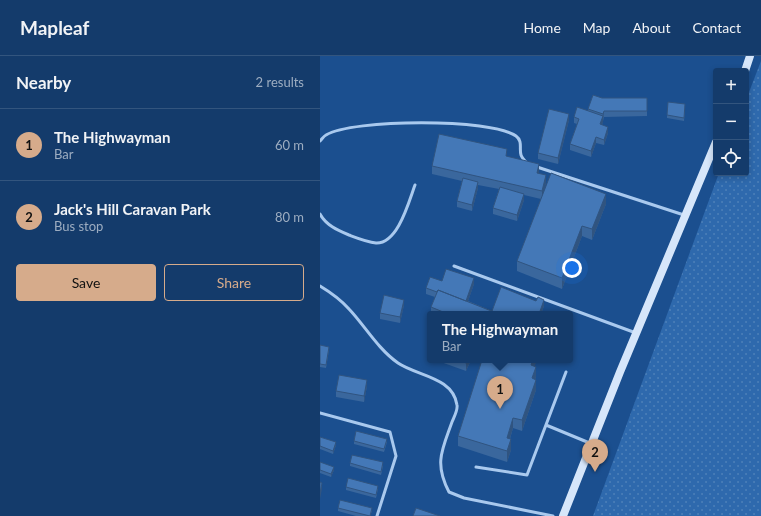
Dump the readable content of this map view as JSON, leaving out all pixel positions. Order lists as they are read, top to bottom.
{
  "page": {
    "header": "Mapleaf",
    "nav": [
      "Home",
      "Map",
      "About",
      "Contact"
    ],
    "heading": ["Nearby", "2 results"],
    "map_buttons": ["+", "−"],
    "list": [
      {
        "mark": "1",
        "name": "The Highwayman",
        "note": "Bar",
        "value": "60 m"
      },
      {
        "mark": "2",
        "name": "Jack's Hill Caravan Park",
        "note": "Bus stop",
        "value": "80 m"
      }
    ],
    "buttons": ["Save", "Share"],
    "popup": ["The Highwayman", "Bar"],
    "pins": ["1", "2"]
  }
}
